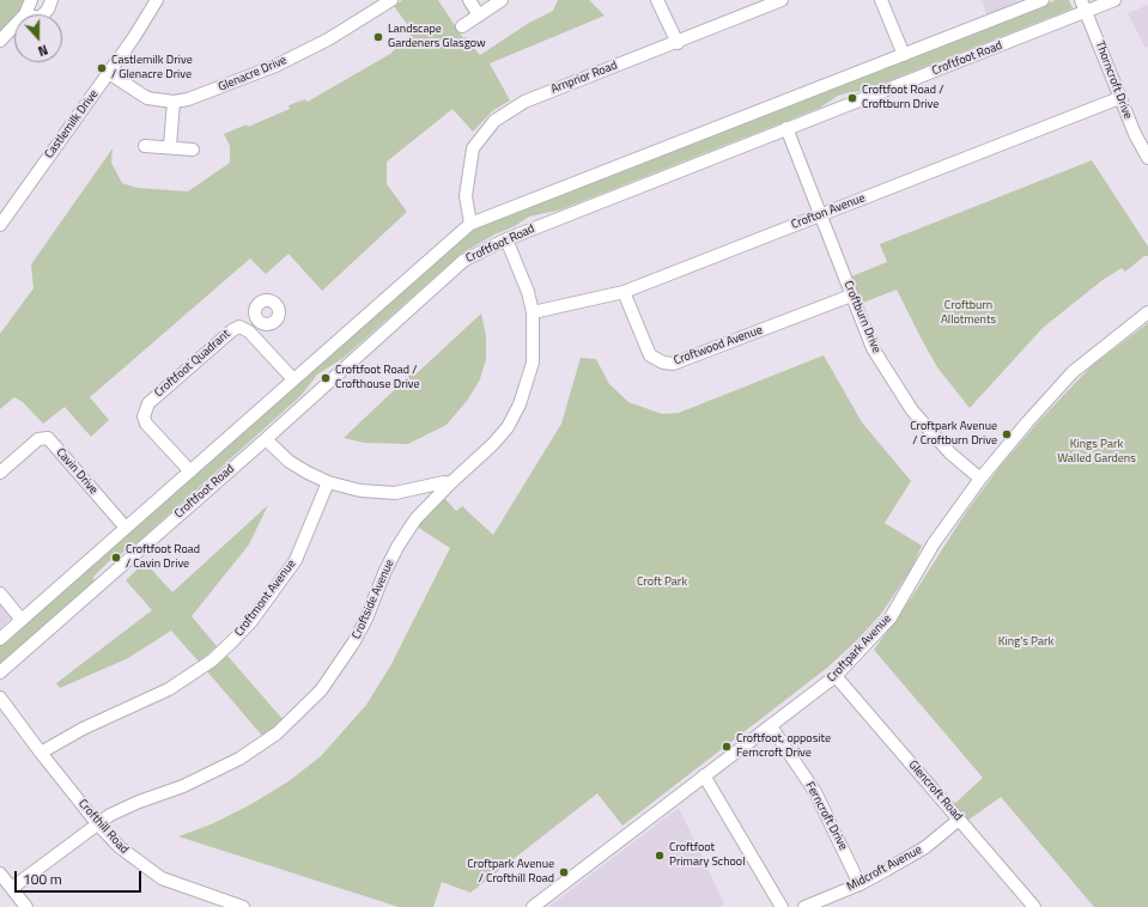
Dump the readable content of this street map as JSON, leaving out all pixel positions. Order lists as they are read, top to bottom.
{
  "streets": {
    "street": [
      "Croftfoot Road",
      "Glenacre Drive",
      "Arnprior Road",
      "Thorncroft Drive",
      "Castlemilk Drive",
      "Crofton Avenue",
      "Croftburn Drive",
      "Croftwood Avenue",
      "Croftfoot Quadrant",
      "Cavin Drive",
      "Croftmont Avenue",
      "Croftside Avenue",
      "Croftpark Avenue",
      "Glencroft Road",
      "Ferncroft Drive",
      "Crofthill Road",
      "Midcroft Avenue"
    ]
  },
  "crossings": [
    ["Croftfoot Road", "Arnprior Road"],
    ["Croftfoot Road", "Thorncroft Drive"],
    ["Croftfoot Road", "Croftburn Drive"],
    ["Croftfoot Road", "Croftfoot Quadrant"],
    ["Croftfoot Road", "Cavin Drive"],
    ["Croftfoot Road", "Croftside Avenue"],
    ["Glenacre Drive", "Castlemilk Drive"],
    ["Thorncroft Drive", "Crofton Avenue"],
    ["Crofton Avenue", "Croftburn Drive"],
    ["Crofton Avenue", "Croftwood Avenue"],
    ["Crofton Avenue", "Croftside Avenue"],
    ["Croftburn Drive", "Croftwood Avenue"],
    ["Croftburn Drive", "Croftpark Avenue"],
    ["Croftmont Avenue", "Crofthill Road"],
    ["Croftside Avenue", "Crofthill Road"],
    ["Croftpark Avenue", "Glencroft Road"],
    ["Croftpark Avenue", "Ferncroft Drive"],
    ["Glencroft Road", "Midcroft Avenue"],
    ["Ferncroft Drive", "Midcroft Avenue"]
  ],
  "parks": [
    "Croftburn Allotments",
    "Kings Park Walled Gardens",
    "Croft Park",
    "King's Park"
  ],
  "places": [
    "Landscape Gardeners Glasgow",
    "Castlemilk Drive / Glenacre Drive",
    "Croftfoot Road / Croftburn Drive",
    "Croftfoot Road / Crofthouse Drive",
    "Croftpark Avenue / Croftburn Drive",
    "Croftfoot Road / Cavin Drive",
    "Croftfoot, opposite Ferncroft Drive",
    "Croftfoot Primary School",
    "Croftpark Avenue / Crofthill Road"
  ],
  "scale_bar": "100 m",
  "north": "bottom"
}
